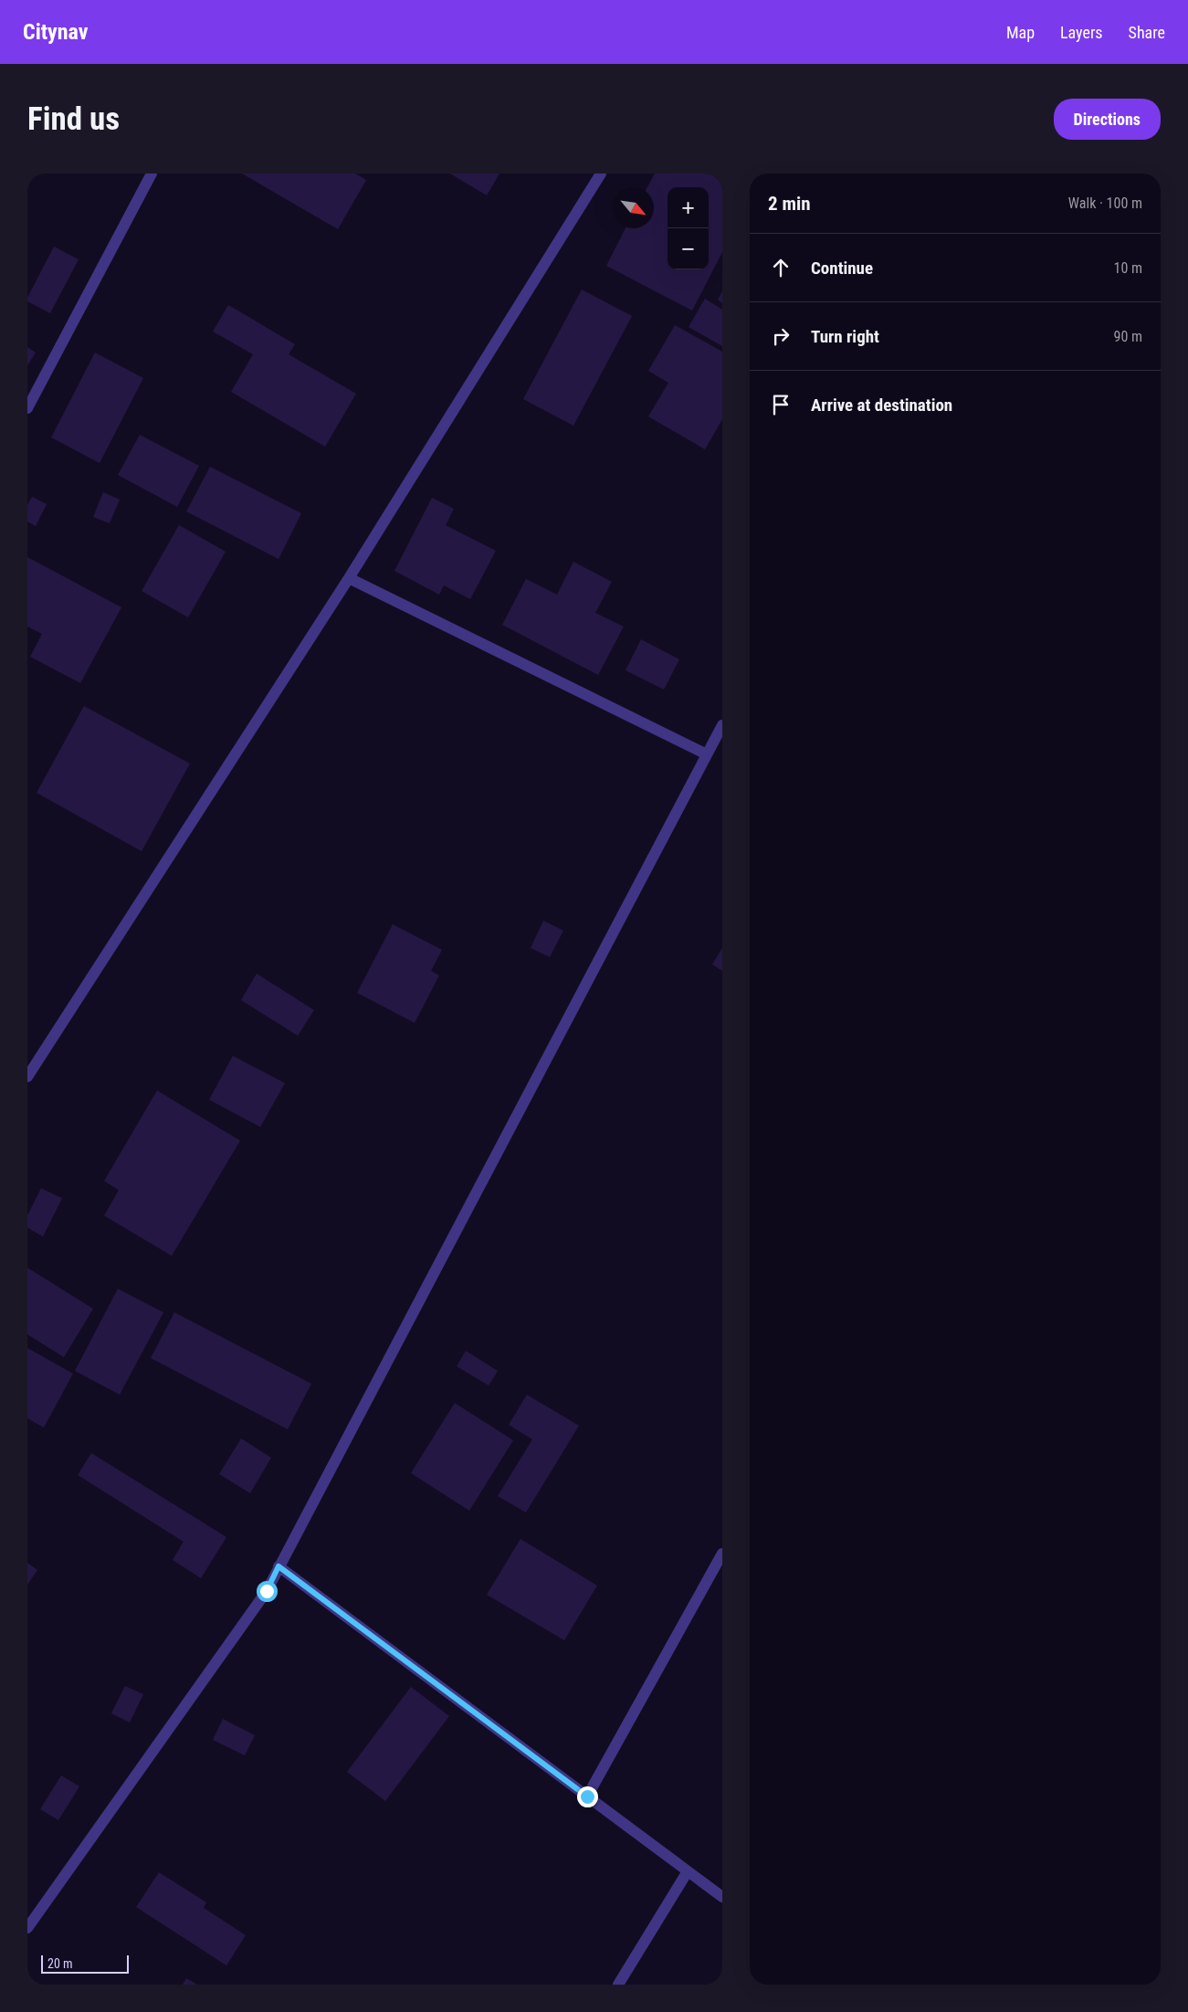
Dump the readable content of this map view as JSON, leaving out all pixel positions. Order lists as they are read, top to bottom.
{
  "scale_bar": "20 m",
  "north": "bottom right",
  "page": {
    "header": "Citynav",
    "nav": ["Map", "Layers", "Share"],
    "buttons": "Directions",
    "title": "Find us",
    "heading": ["2 min", "Walk · 100 m"],
    "map_buttons": ["+", "−"],
    "list": [
      ["Continue", "10 m"],
      ["Turn right", "90 m"],
      "Arrive at destination"
    ],
    "scale": "20 m"
  }
}
